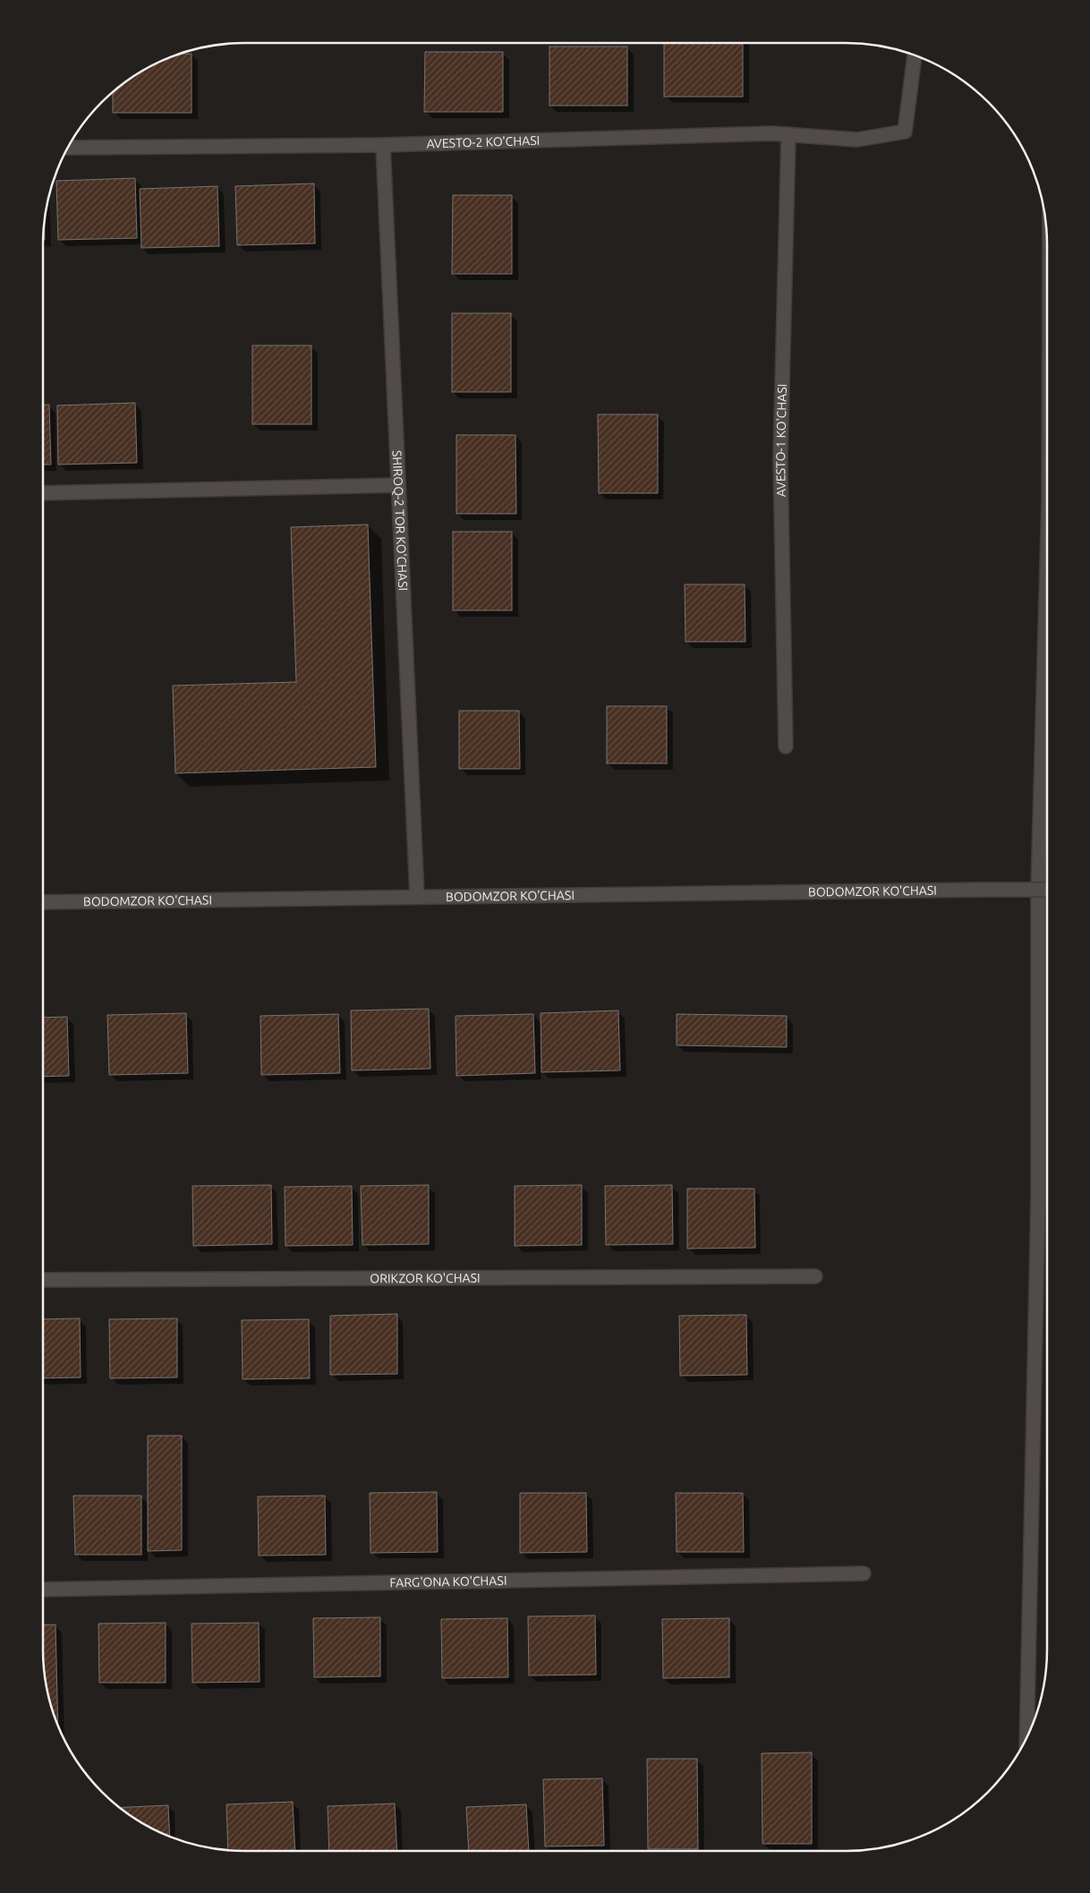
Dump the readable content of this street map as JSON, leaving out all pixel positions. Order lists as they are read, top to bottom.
{
  "streets": {
    "street": [
      "AVESTO-2 KO'CHASI",
      "AVESTO-1 KO'CHASI",
      "SHIROQ-2 TOR KO'CHASI",
      "BODOMZOR KO'CHASI",
      "ORIKZOR KO'CHASI",
      "FARG'ONA KO'CHASI"
    ]
  },
  "crossings": [
    ["AVESTO-2 KO'CHASI", "AVESTO-1 KO'CHASI"],
    ["AVESTO-2 KO'CHASI", "SHIROQ-2 TOR KO'CHASI"],
    ["SHIROQ-2 TOR KO'CHASI", "BODOMZOR KO'CHASI"]
  ]
}
